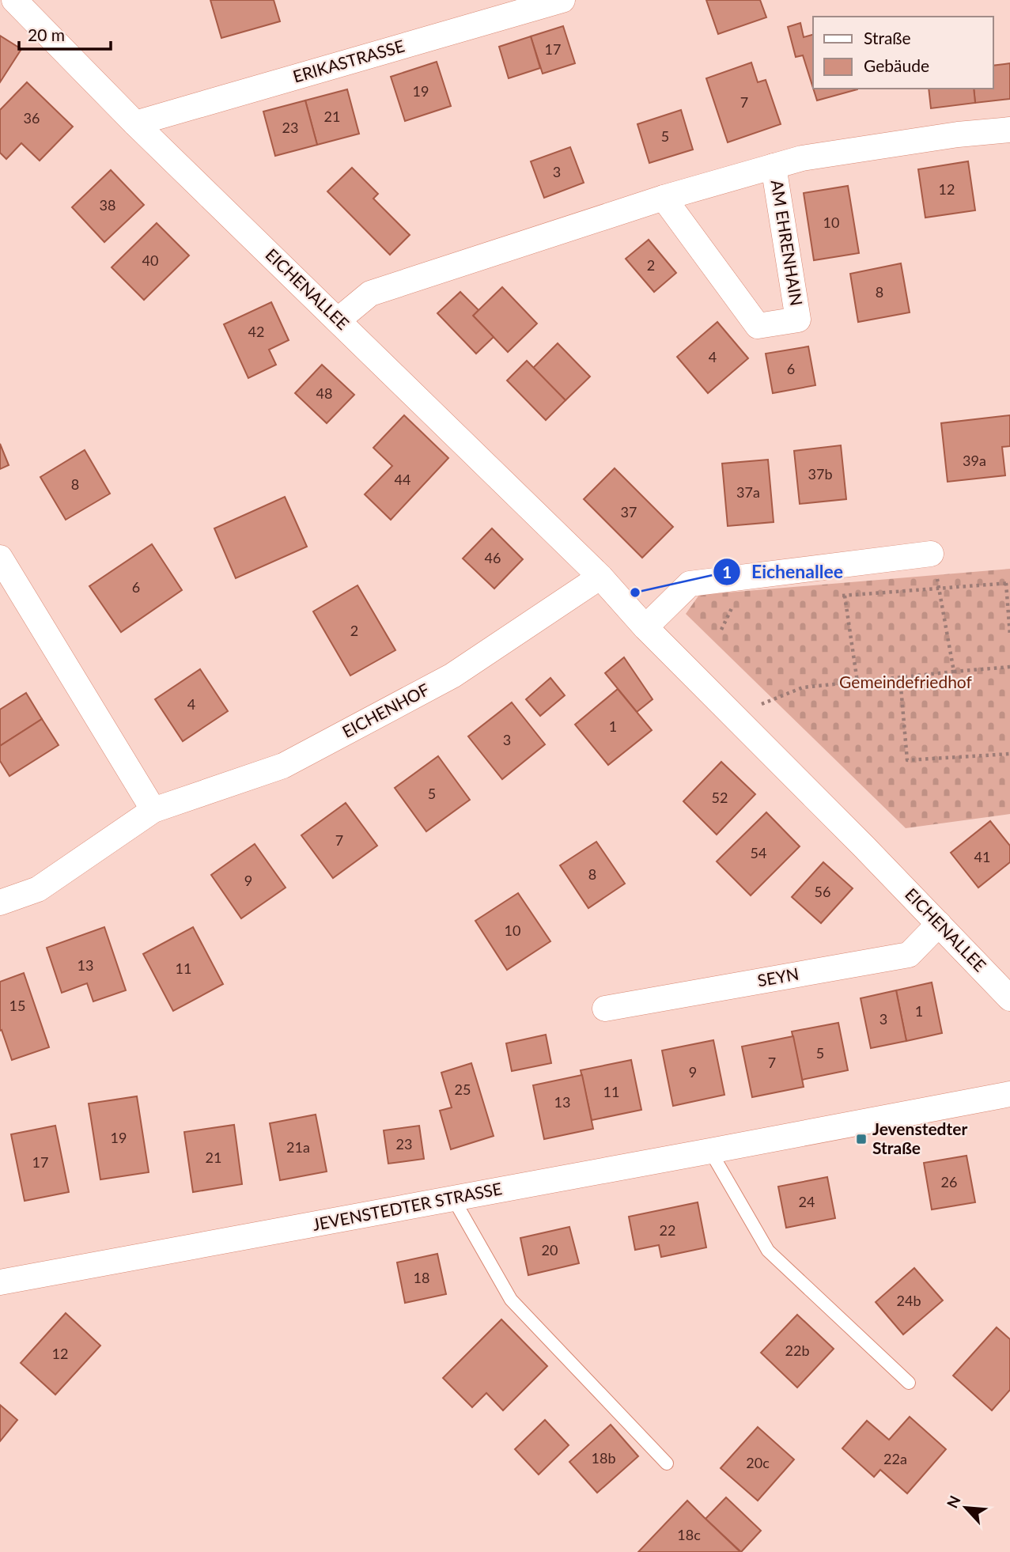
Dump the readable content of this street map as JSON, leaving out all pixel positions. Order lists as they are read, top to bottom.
{
  "streets": {
    "street": [
      "ERIKASTRASSE",
      "AM EHRENHAIN",
      "EICHENALLEE",
      "EICHENHOF",
      "SEYN",
      "JEVENSTEDTER STRASSE"
    ]
  },
  "crossings": [
    ["ERIKASTRASSE", "EICHENALLEE"],
    ["AM EHRENHAIN", "EICHENALLEE"],
    ["EICHENALLEE", "EICHENHOF"],
    ["EICHENALLEE", "SEYN"]
  ],
  "parks": ["Gemeindefriedhof"],
  "places": {
    "other": ["Eichenallee"],
    "transit": ["Jevenstedter Straße"]
  },
  "house_numbers": [
    "17",
    "19",
    "7",
    "21",
    "36",
    "23",
    "5",
    "3",
    "12",
    "38",
    "10",
    "40",
    "2",
    "8",
    "42",
    "4",
    "6",
    "48",
    "39a",
    "37b",
    "44",
    "8",
    "37a",
    "37",
    "46",
    "6",
    "2",
    "4",
    "1",
    "3",
    "5",
    "52",
    "7",
    "54",
    "41",
    "8",
    "9",
    "56",
    "10",
    "13",
    "11",
    "15",
    "1",
    "3",
    "5",
    "7",
    "9",
    "25",
    "11",
    "13",
    "19",
    "23",
    "21a",
    "21",
    "17",
    "26",
    "24",
    "22",
    "20",
    "18",
    "24b",
    "22b",
    "12",
    "18b",
    "22a",
    "20c",
    "18c"
  ],
  "legend": ["Straße", "Gebäude"],
  "scale_bar": "20 m",
  "north": "top left"
}
